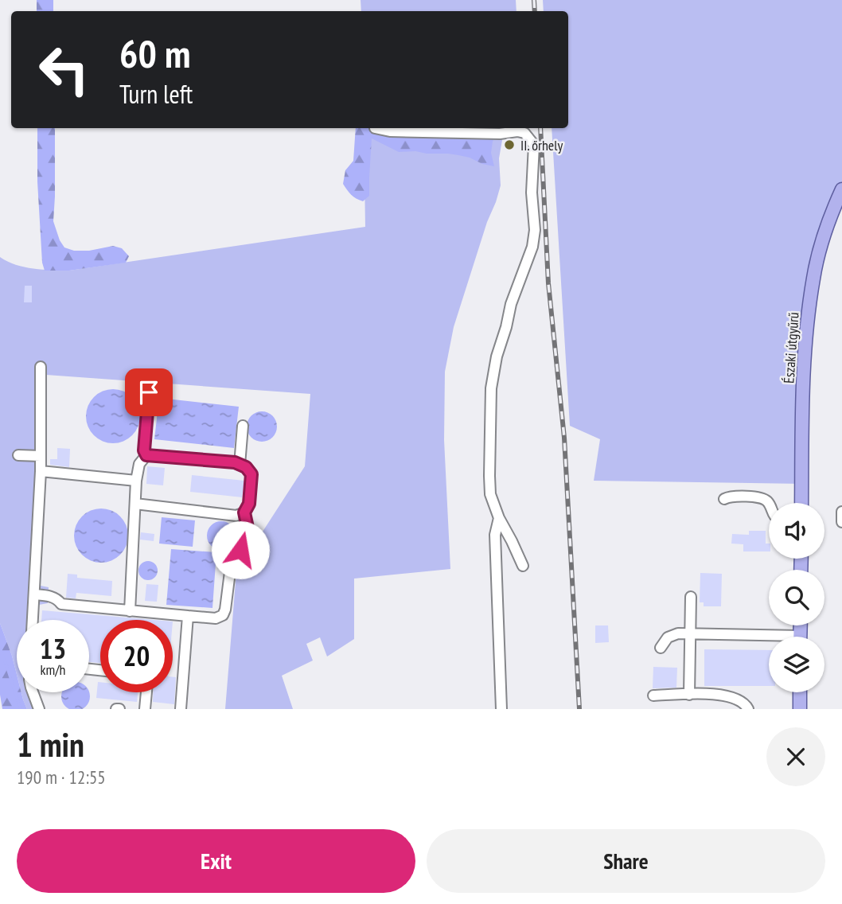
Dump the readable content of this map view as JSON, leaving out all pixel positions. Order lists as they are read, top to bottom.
{
  "streets": {
    "main road": ["Északi útgyűrű"]
  },
  "places": ["II. őrhely"],
  "page": {
    "turn": ["60 m", "Turn left"],
    "speed": "13 km/h",
    "limit": "20",
    "heading": ["1 min", "190 m · 12:55"],
    "buttons": ["Exit", "Share"]
  }
}
